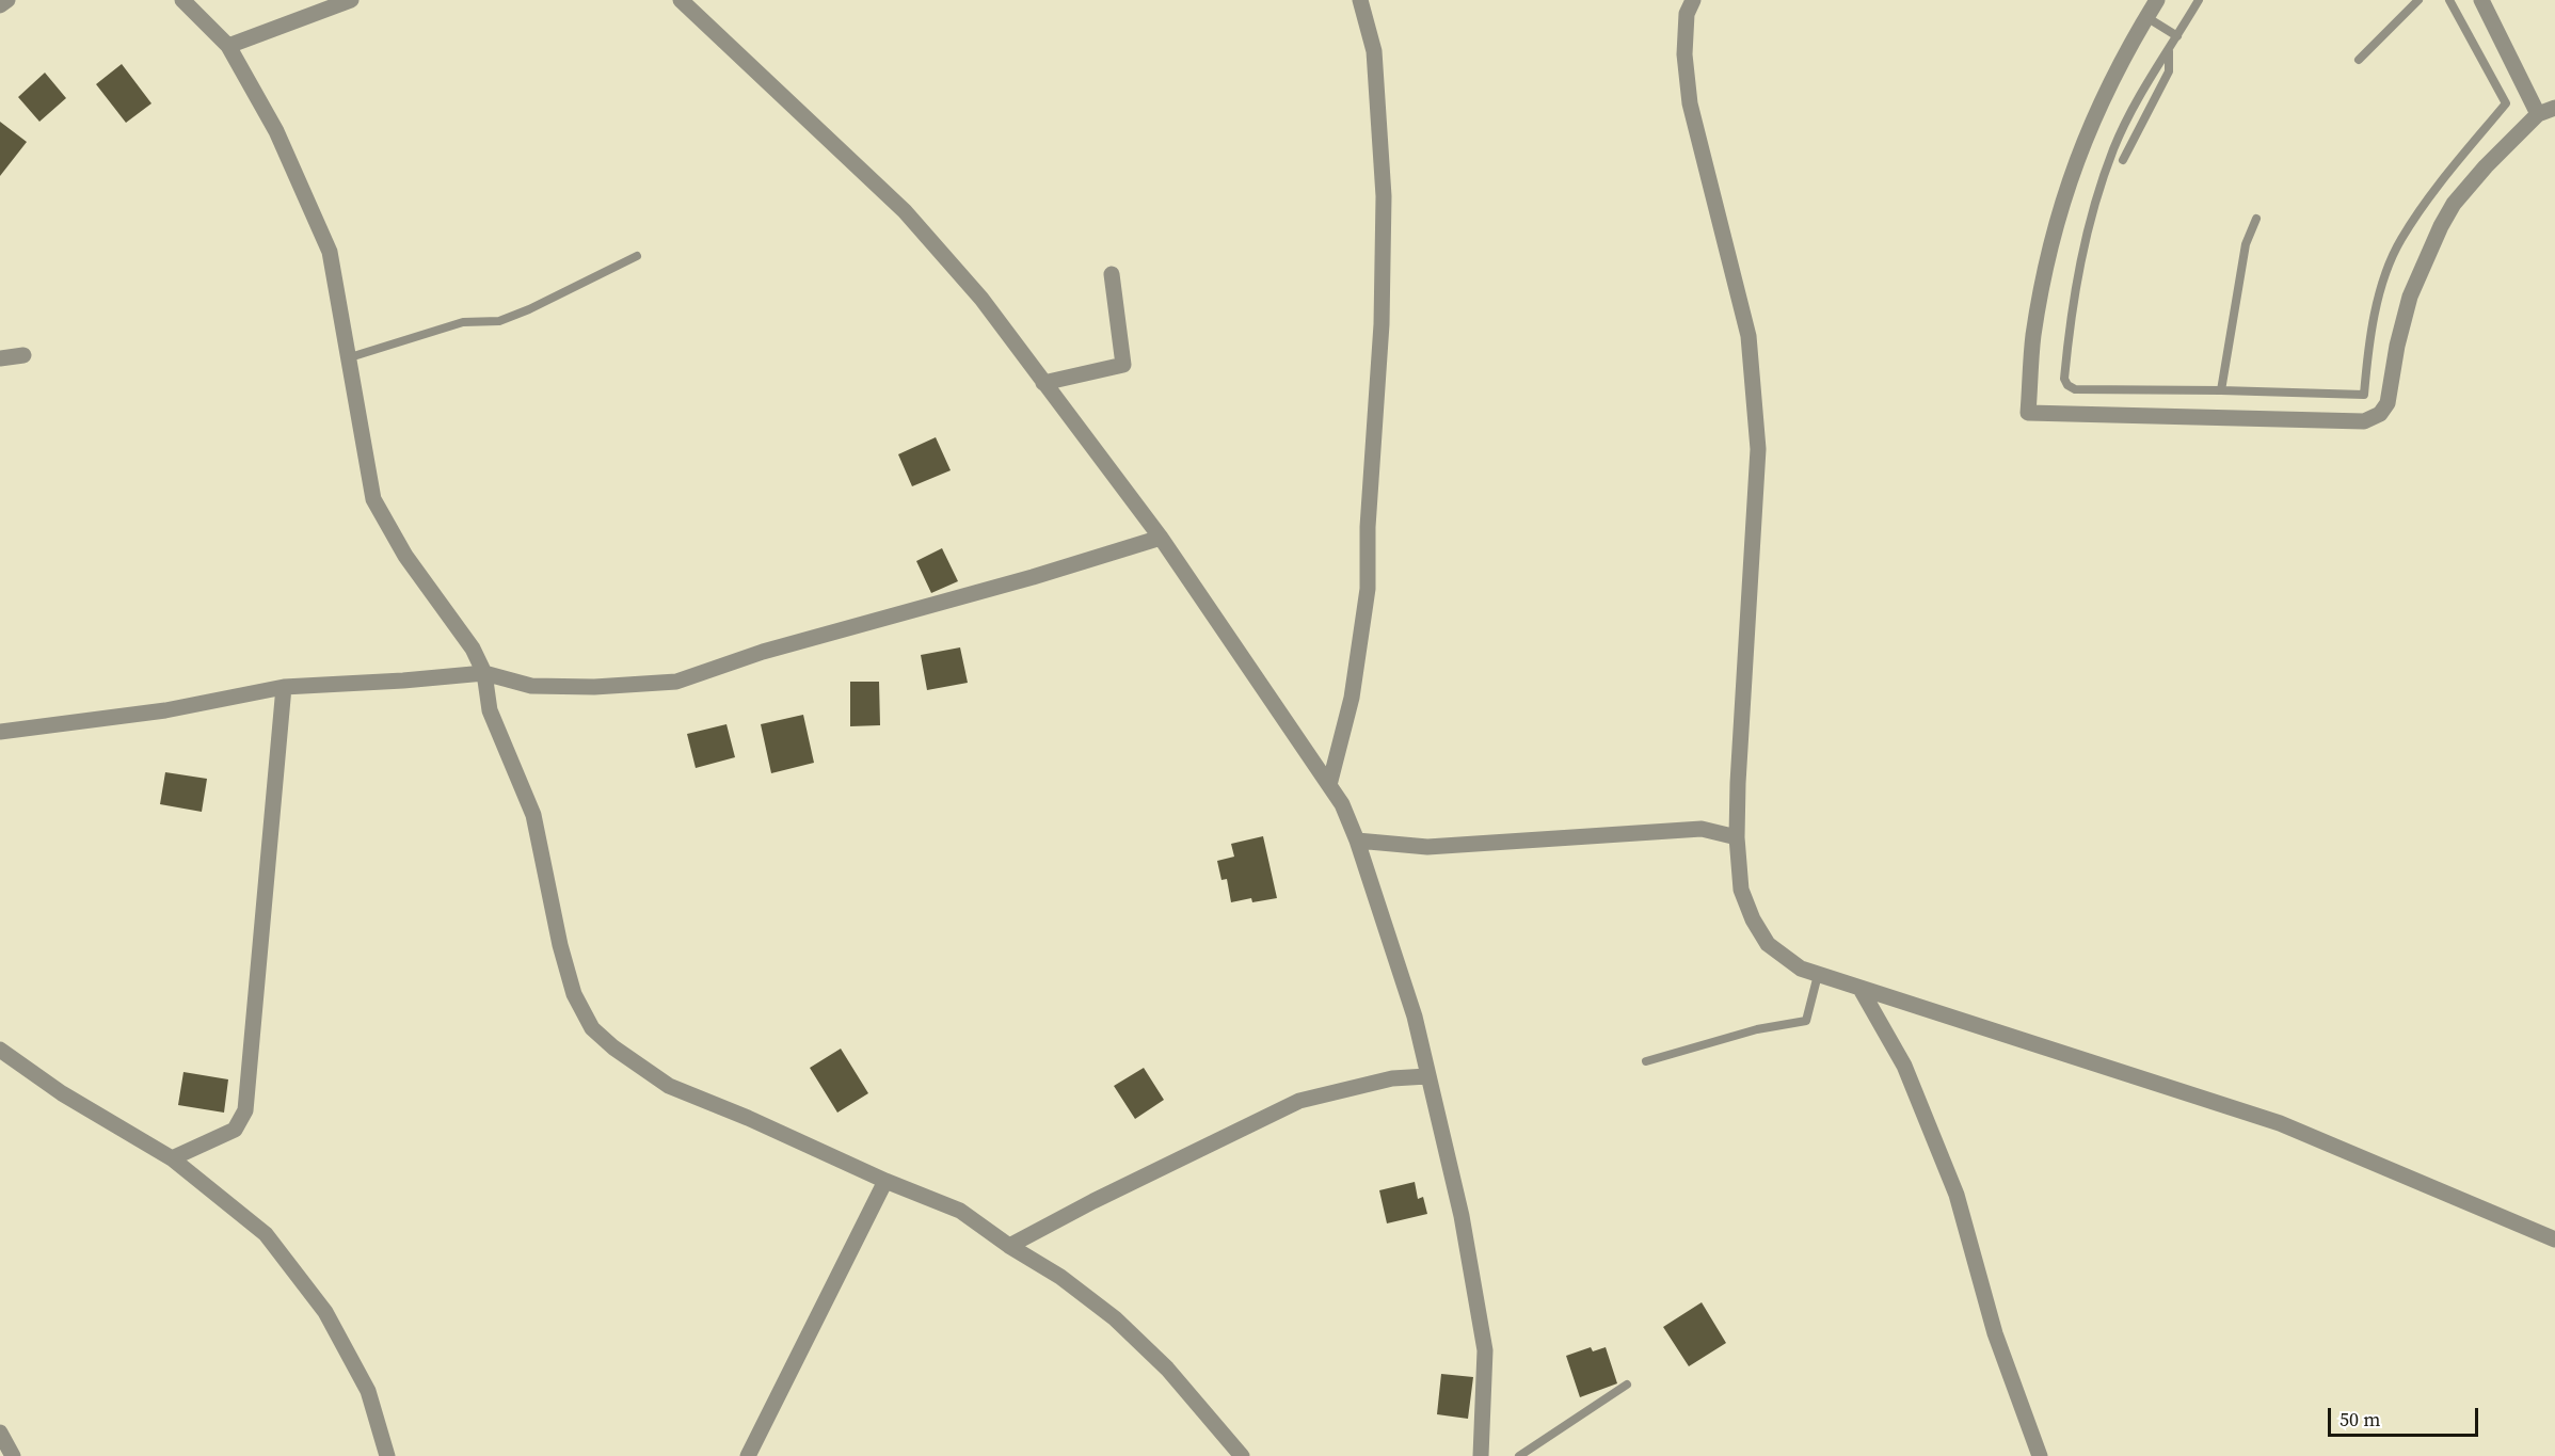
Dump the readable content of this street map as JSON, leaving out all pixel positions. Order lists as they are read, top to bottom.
{
  "scale_bar": "50 m"
}
